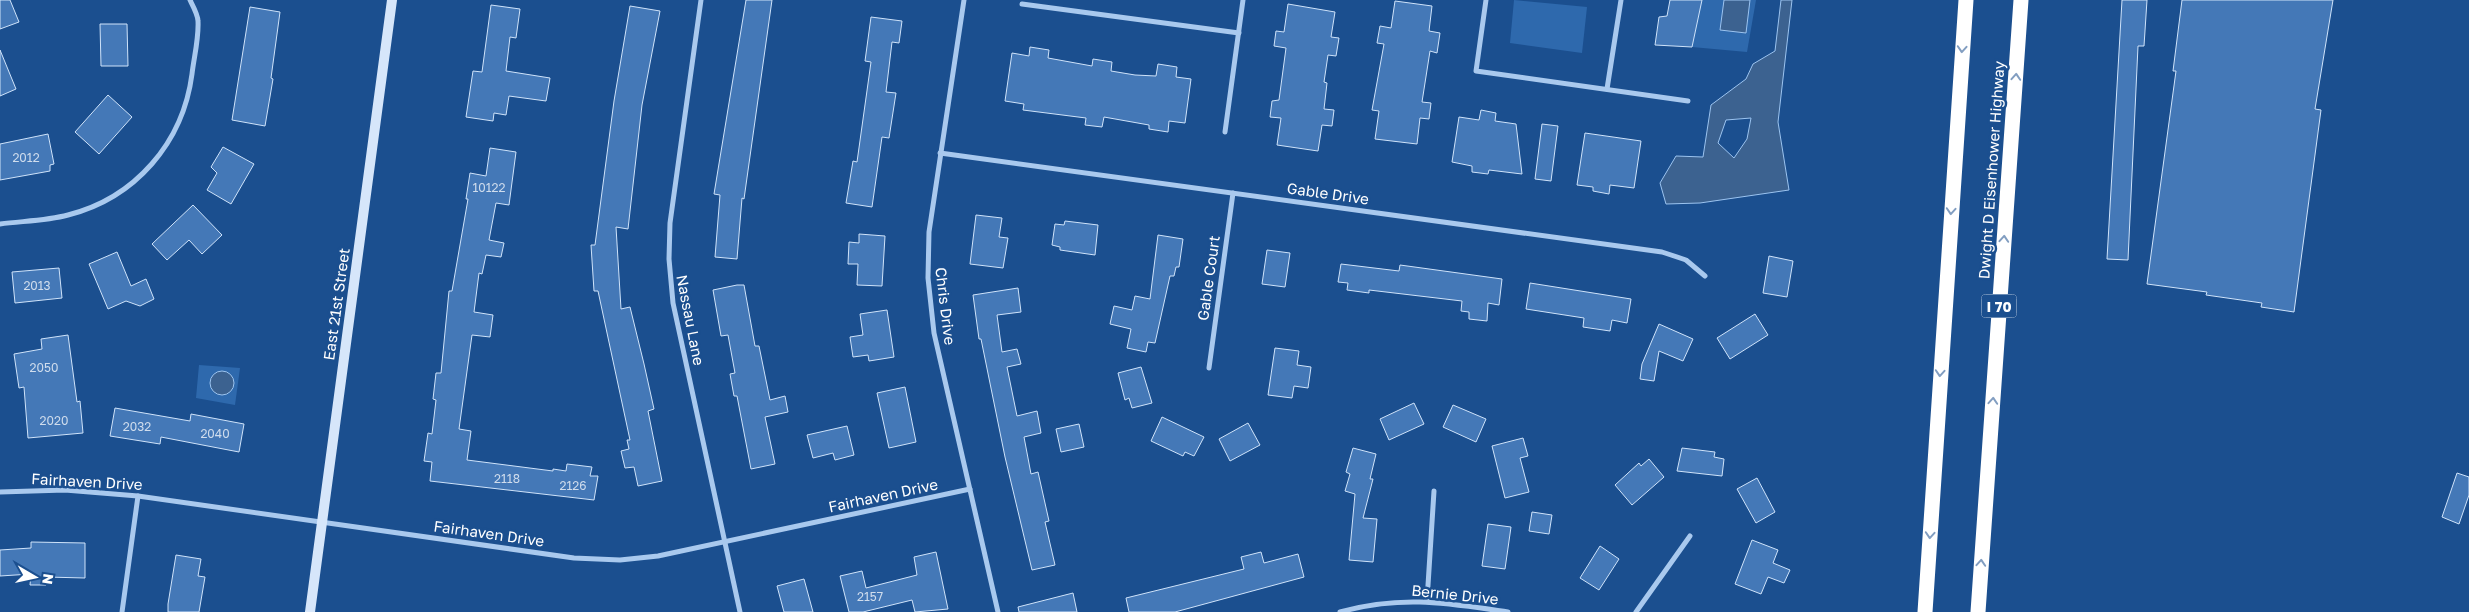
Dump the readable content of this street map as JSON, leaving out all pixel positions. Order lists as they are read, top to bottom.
{
  "streets": {
    "highway": ["Dwight D Eisenhower Highway", "I 70"],
    "main road": ["East 21st Street"],
    "street": [
      "Gable Drive",
      "Gable Court",
      "Chris Drive",
      "Nassau Lane",
      "Fairhaven Drive",
      "Bernie Drive"
    ]
  },
  "crossings": [
    ["Gable Drive", "Gable Court"],
    ["Gable Drive", "Chris Drive"],
    ["East 21st Street", "Fairhaven Drive"],
    ["Chris Drive", "Fairhaven Drive"],
    ["Nassau Lane", "Fairhaven Drive"]
  ],
  "house_numbers": [
    "2012",
    "10122",
    "2013",
    "2050",
    "2020",
    "2032",
    "2040",
    "2118",
    "2126",
    "2157"
  ],
  "north": "right"
}
